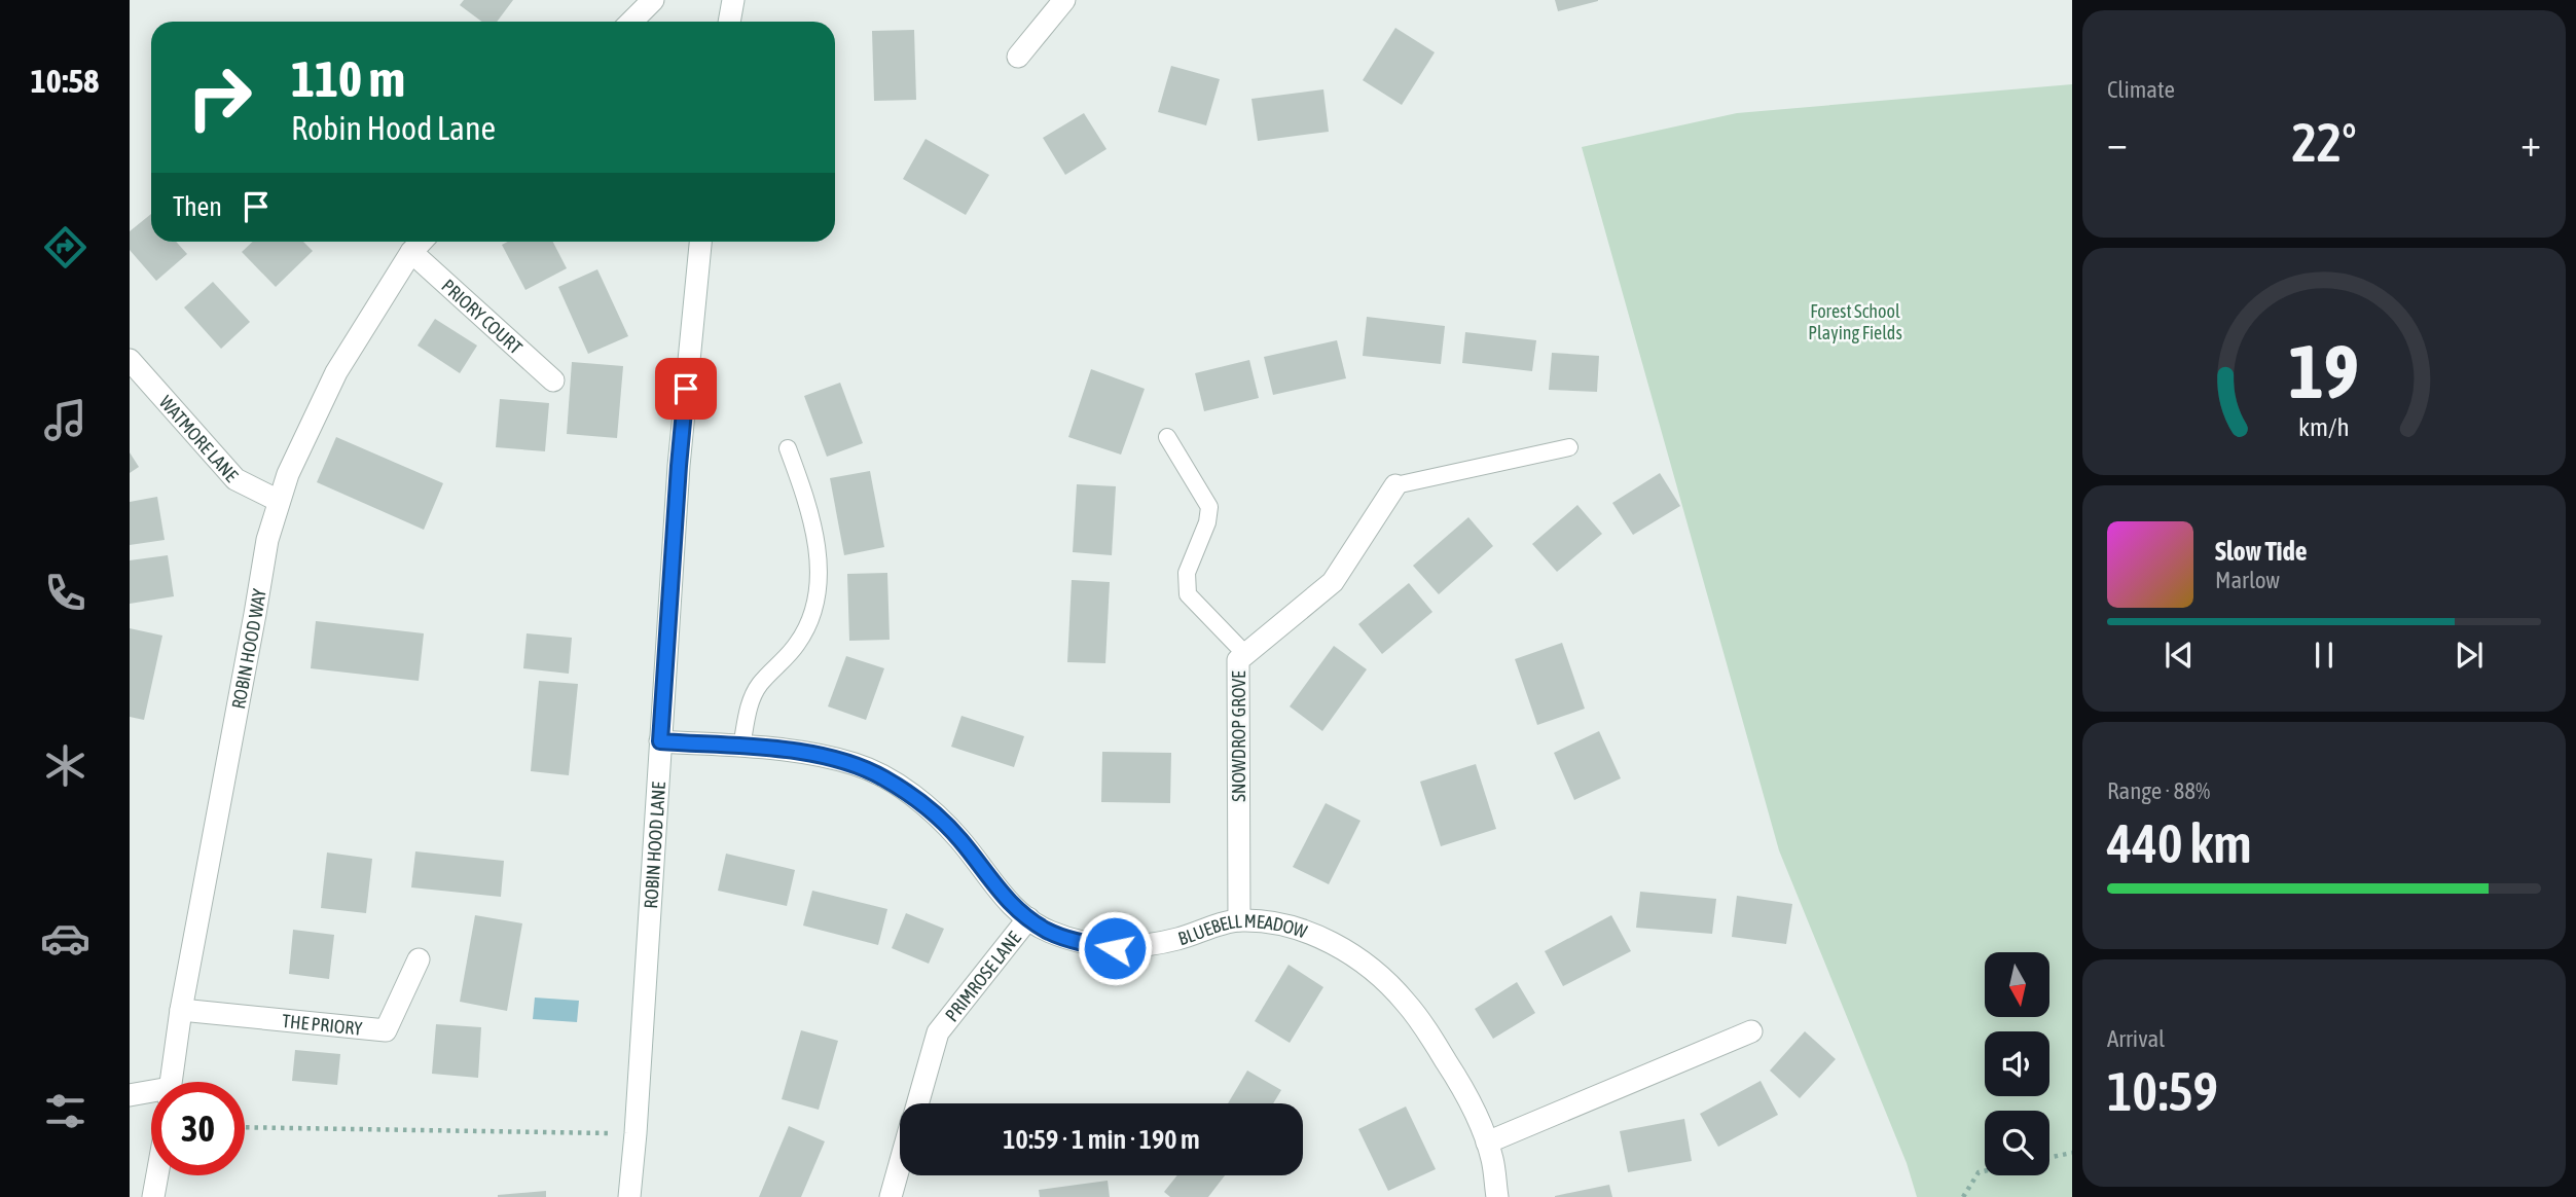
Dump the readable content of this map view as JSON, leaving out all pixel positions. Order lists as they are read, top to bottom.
{
  "streets": {
    "street": [
      "PRIORY COURT",
      "WATMORE LANE",
      "ROBIN HOOD WAY",
      "SNOWDROP GROVE",
      "ROBIN HOOD LANE",
      "BLUEBELL MEADOW",
      "PRIMROSE LANE",
      "THE PRIORY"
    ]
  },
  "crossings": [
    ["PRIORY COURT", "ROBIN HOOD WAY"],
    ["WATMORE LANE", "ROBIN HOOD WAY"],
    ["ROBIN HOOD WAY", "THE PRIORY"],
    ["SNOWDROP GROVE", "BLUEBELL MEADOW"],
    ["ROBIN HOOD LANE", "BLUEBELL MEADOW"],
    ["BLUEBELL MEADOW", "PRIMROSE LANE"]
  ],
  "parks": ["Forest School Playing Fields"],
  "north": "bottom",
  "page": {
    "tabs": "10:58",
    "tile": [
      "Climate",
      ["Range · 88%", "440 km"],
      ["Arrival", "10:59"]
    ],
    "turn": ["110 m", "Robin Hood Lane"],
    "heat": ["−", "22°", "+"],
    "then": "Then",
    "song": ["Slow Tide", "Marlow"],
    "limit": "30",
    "trip": "10:59 · 1 min · 190 m",
    "gauge": ["19", "km/h"]
  }
}
